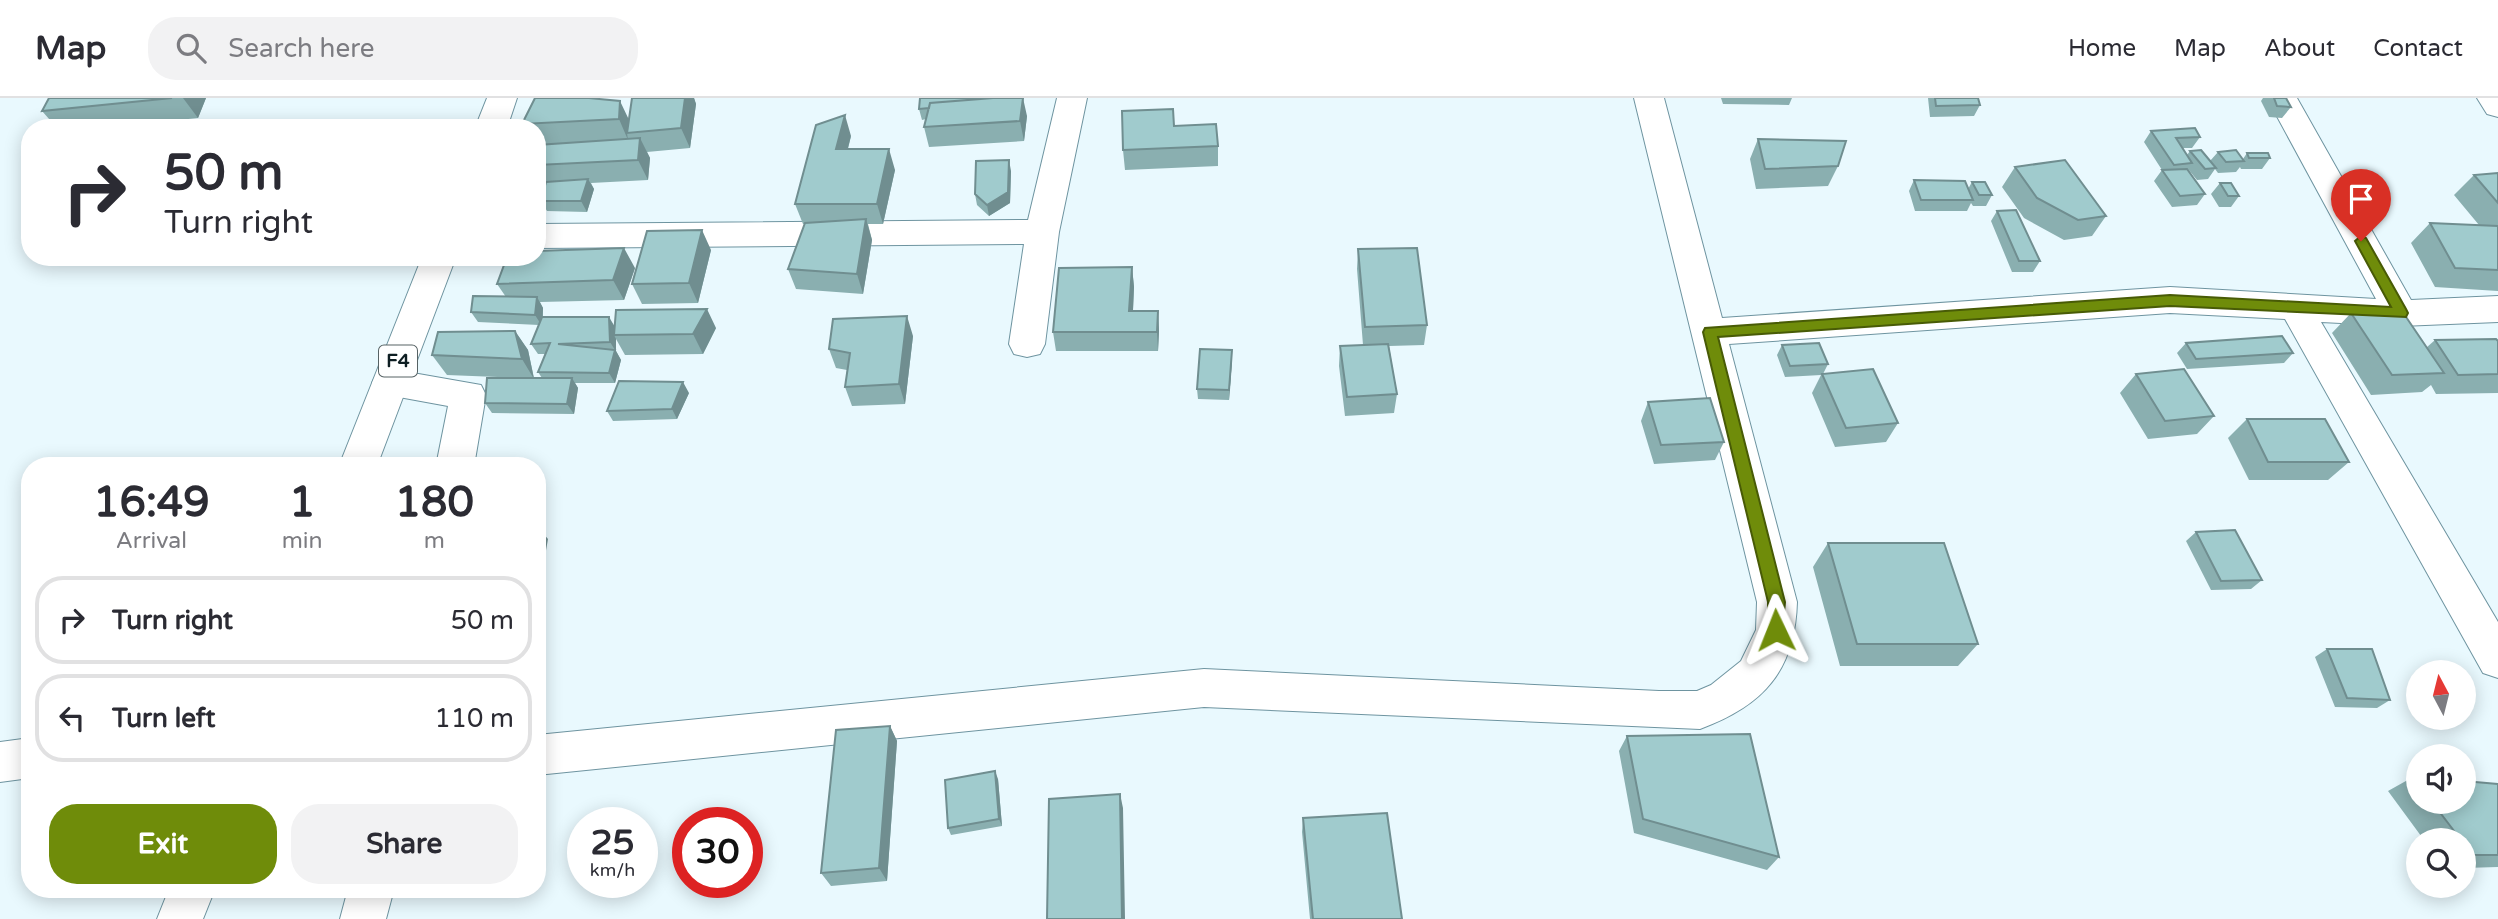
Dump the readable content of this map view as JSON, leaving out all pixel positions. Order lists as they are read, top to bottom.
{
  "streets": {
    "street": ["F4"]
  },
  "north": "top",
  "page": {
    "header": "Map",
    "search": "Search here",
    "nav": [
      "Home",
      "Map",
      "About",
      "Contact"
    ],
    "turn": ["50 m", "Turn right"],
    "eta": [
      "16:49",
      "Arrival",
      "1",
      "min",
      "180",
      "m"
    ],
    "list": [
      {
        "name": "Turn right",
        "value": "50 m"
      },
      {
        "name": "Turn left",
        "value": "110 m"
      }
    ],
    "buttons": ["Exit", "Share"],
    "speed": "25 km/h",
    "limit": "30"
  }
}
